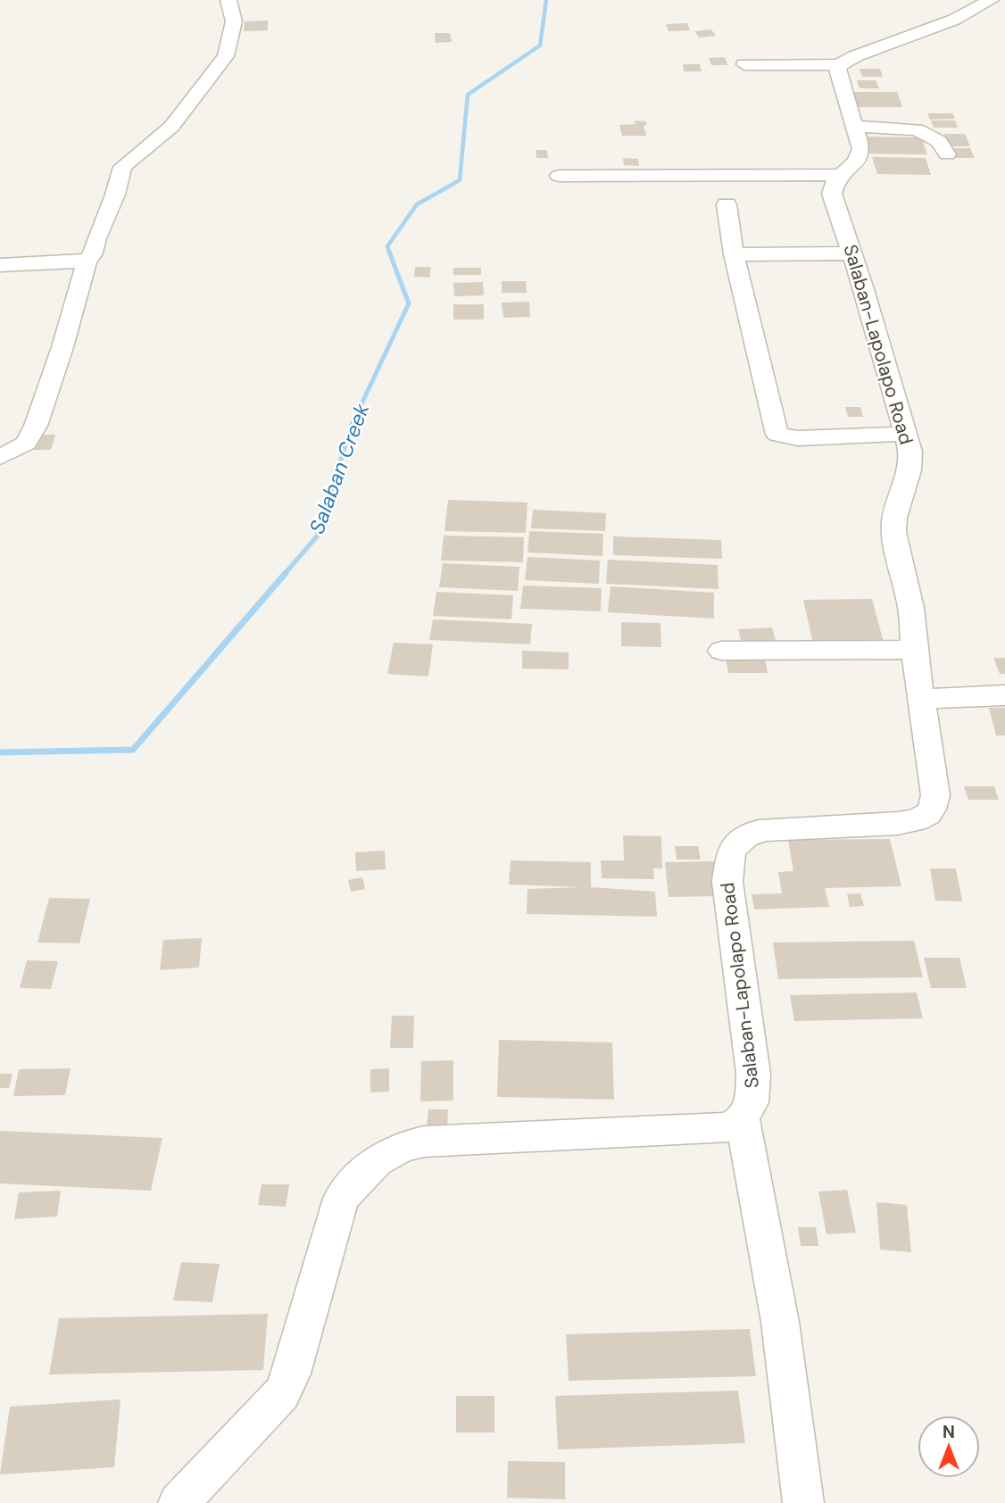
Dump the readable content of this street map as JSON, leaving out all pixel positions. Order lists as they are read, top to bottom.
{
  "streets": {
    "street": ["Salaban-Lapolapo Road"]
  },
  "water": ["Salaban Creek"],
  "north": "top"
}
